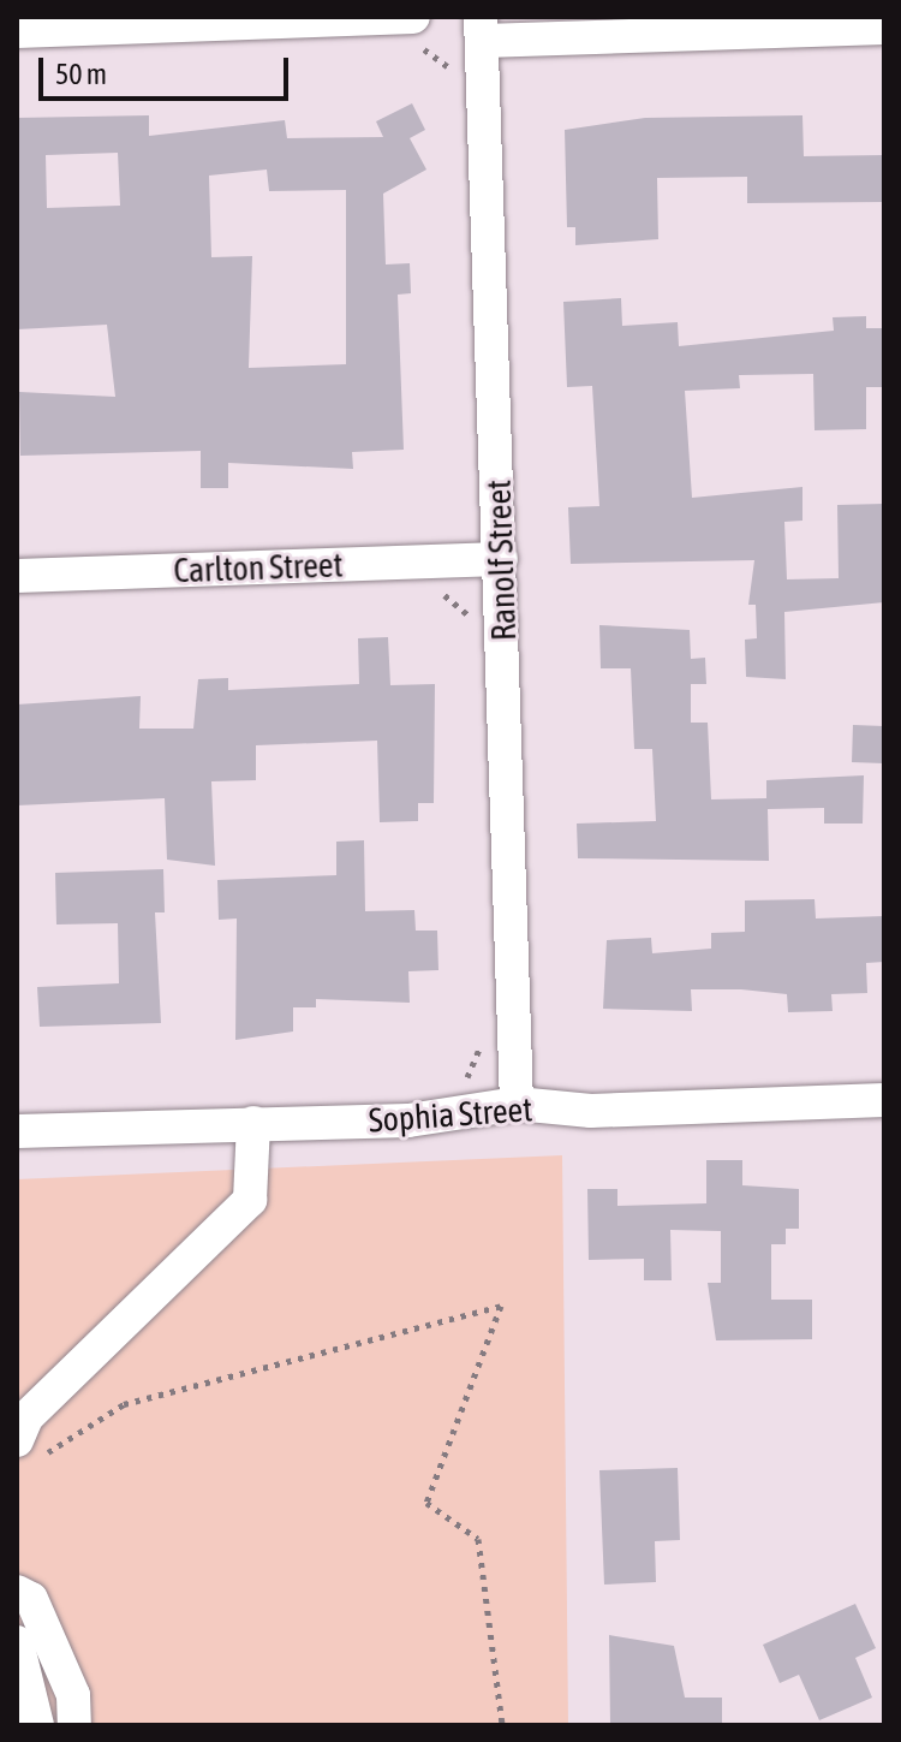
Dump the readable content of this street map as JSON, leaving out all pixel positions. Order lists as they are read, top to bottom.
{
  "streets": {
    "street": ["Ranolf Street", "Carlton Street", "Sophia Street"]
  },
  "crossings": [
    ["Ranolf Street", "Carlton Street"],
    ["Ranolf Street", "Sophia Street"]
  ],
  "scale_bar": "50 m"
}
